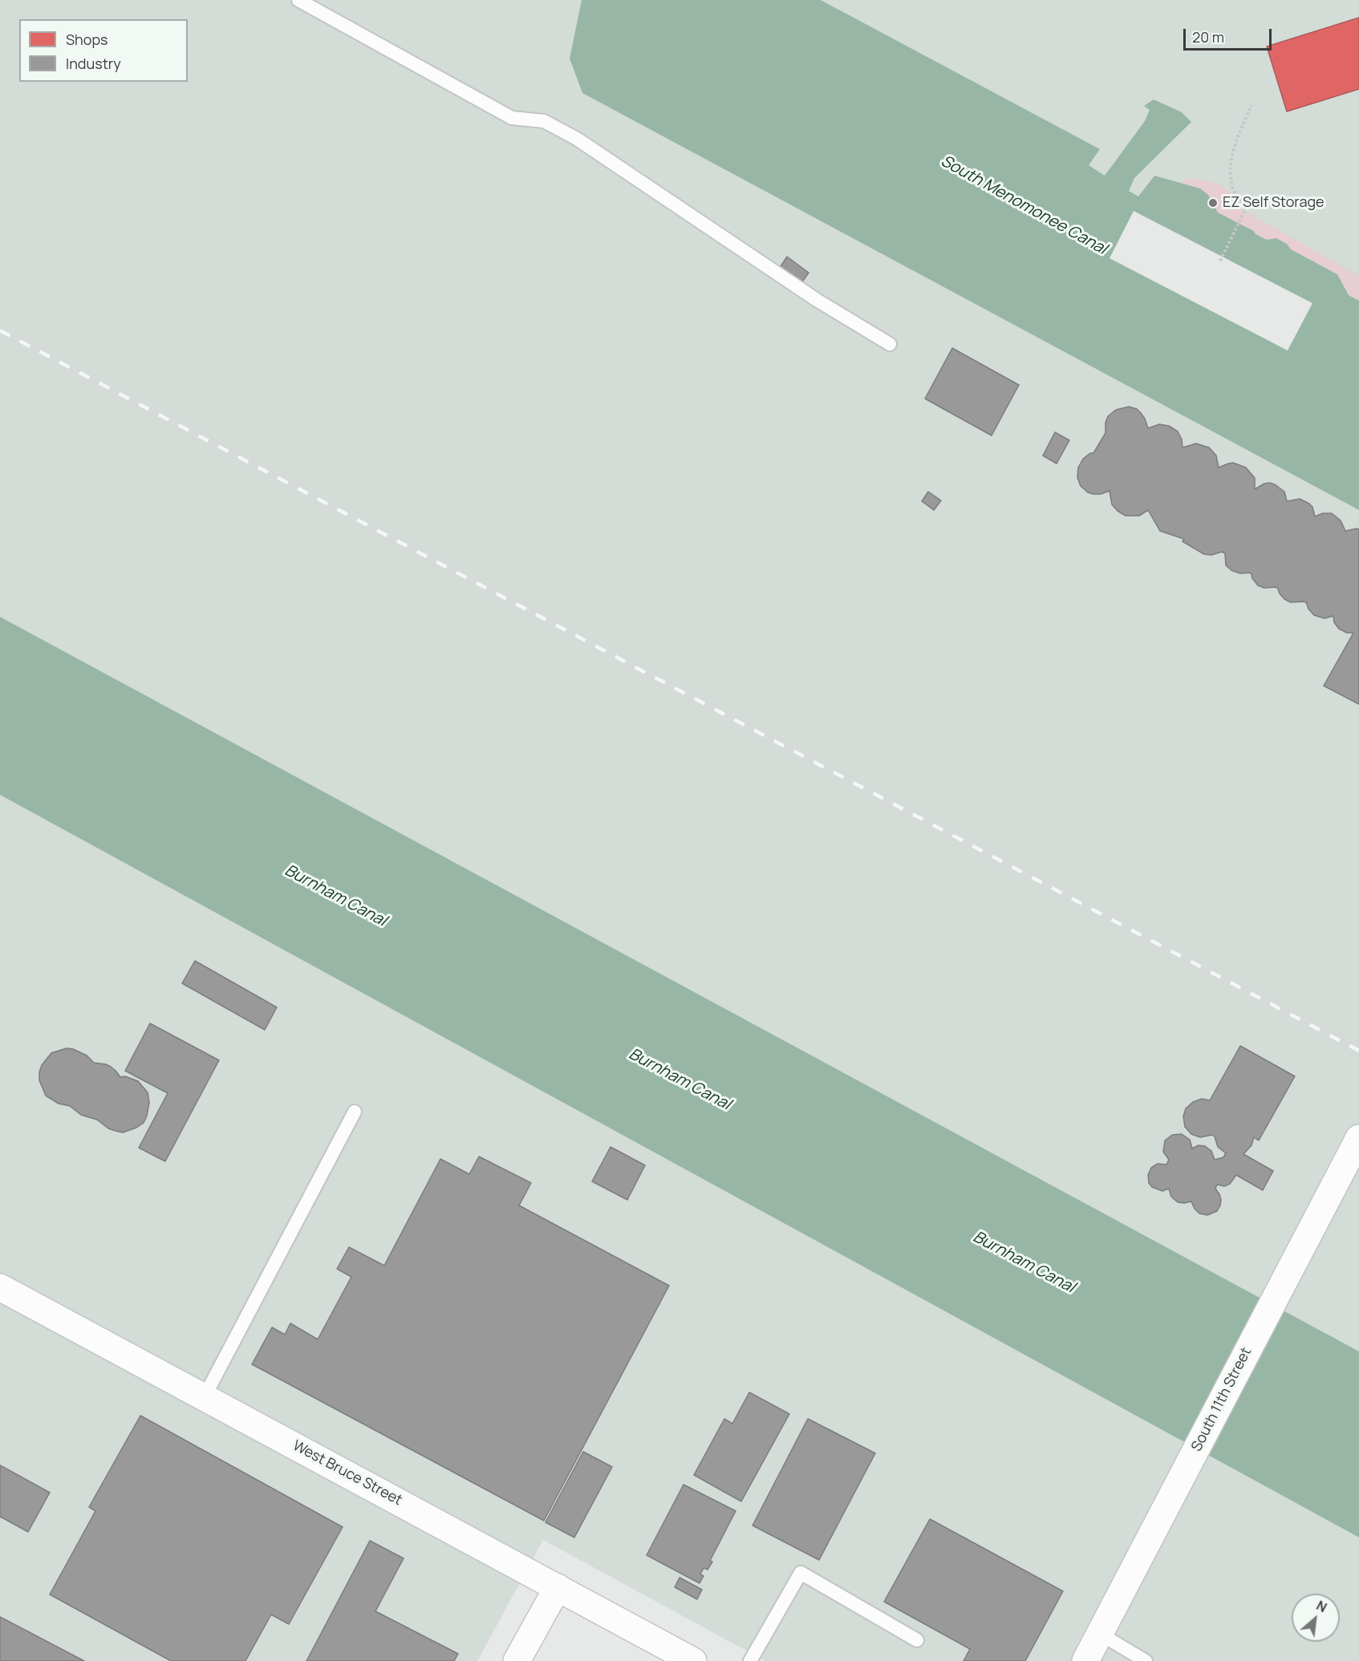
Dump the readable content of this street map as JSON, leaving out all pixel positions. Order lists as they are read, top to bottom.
{
  "streets": {
    "street": ["South 11th Street", "West Bruce Street"]
  },
  "water": ["South Menomonee Canal", "Burnham Canal"],
  "places": ["EZ Self Storage"],
  "legend": ["Shops", "Industry"],
  "scale_bar": "20 m",
  "north": "top right"
}
